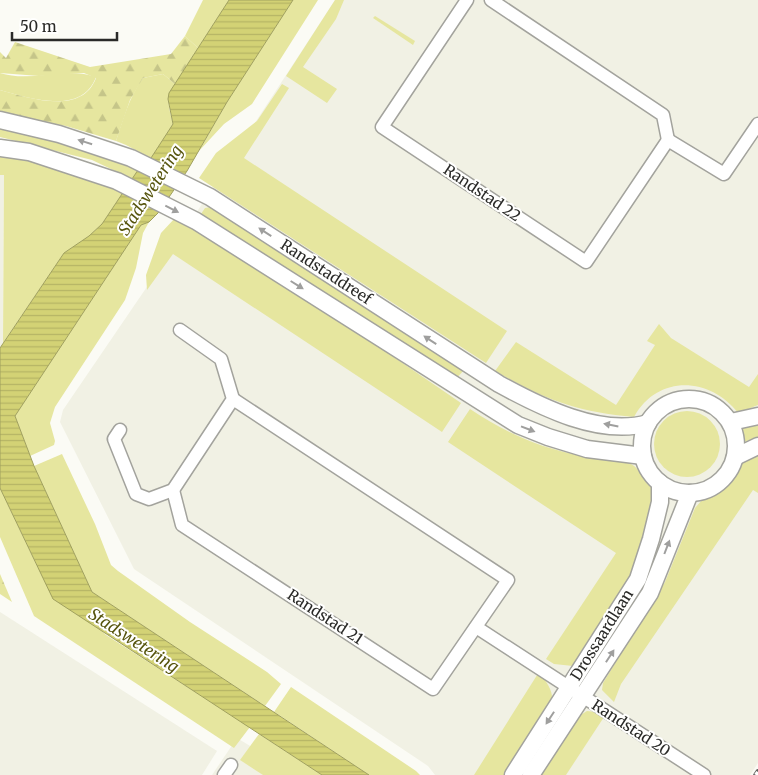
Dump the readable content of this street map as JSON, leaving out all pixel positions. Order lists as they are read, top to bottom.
{
  "streets": {
    "main road": ["Randstaddreef", "Drossaardlaan"],
    "street": ["Randstad 22", "Randstad 21", "Randstad 20"]
  },
  "crossings": [
    ["Randstaddreef", "Drossaardlaan"],
    ["Drossaardlaan", "Randstad 20"]
  ],
  "water": ["Stadswetering"],
  "scale_bar": "50 m"
}
